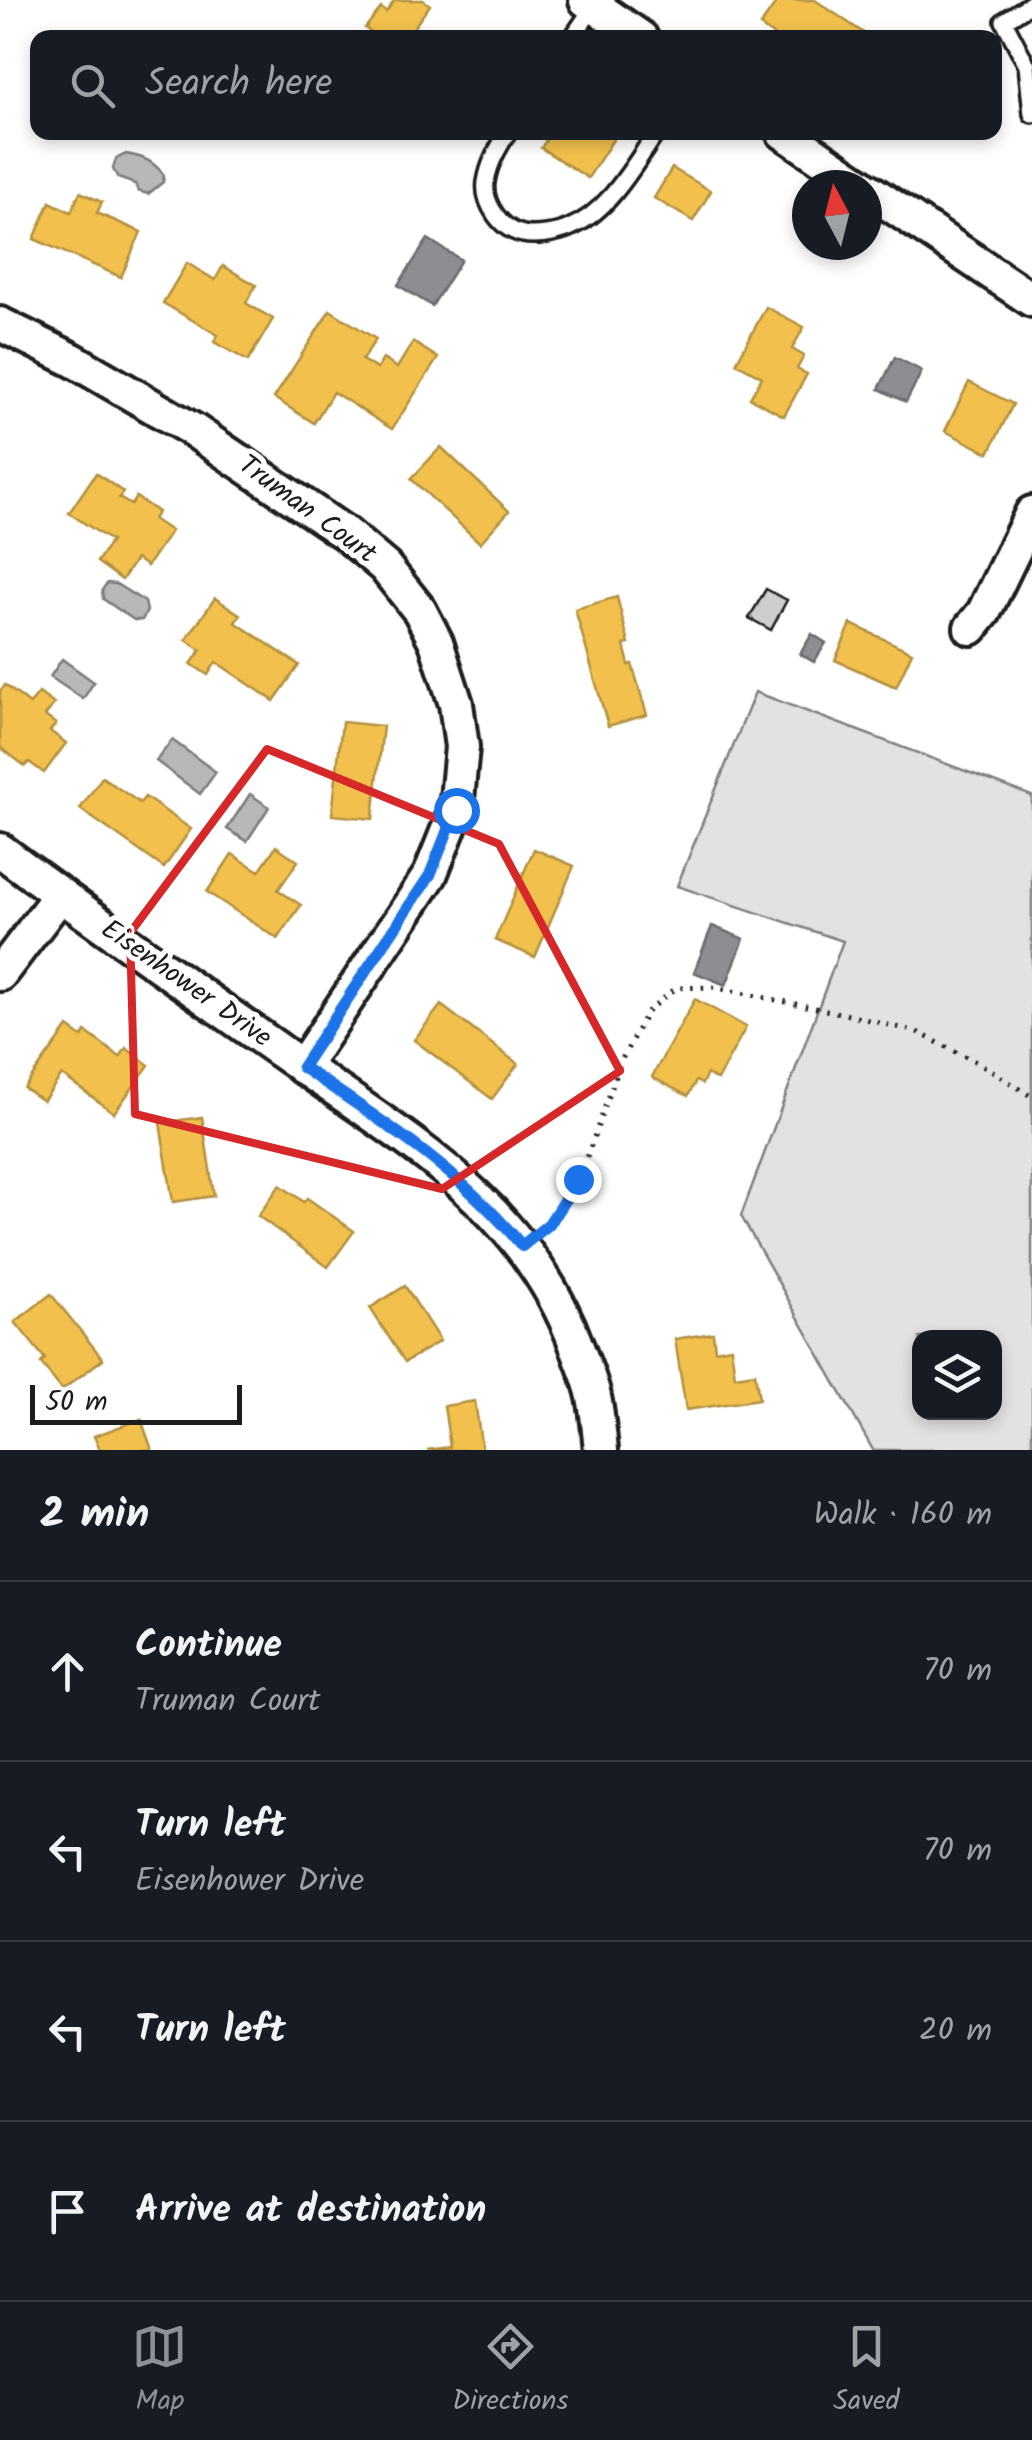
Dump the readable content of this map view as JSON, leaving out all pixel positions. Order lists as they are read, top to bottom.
{
  "streets": {
    "street": ["Truman Court", "Eisenhower Drive"]
  },
  "crossings": [
    ["Truman Court", "Eisenhower Drive"]
  ],
  "scale_bar": "50 m",
  "north": "top",
  "page": {
    "search": "Search here",
    "scale": "50 m",
    "heading": ["2 min", "Walk · 160 m"],
    "list": [
      ["Continue", "Truman Court", "70 m"],
      ["Turn left", "Eisenhower Drive", "70 m"],
      ["Turn left", "20 m"],
      "Arrive at destination"
    ],
    "nav": ["Map", "Directions", "Saved"]
  }
}
